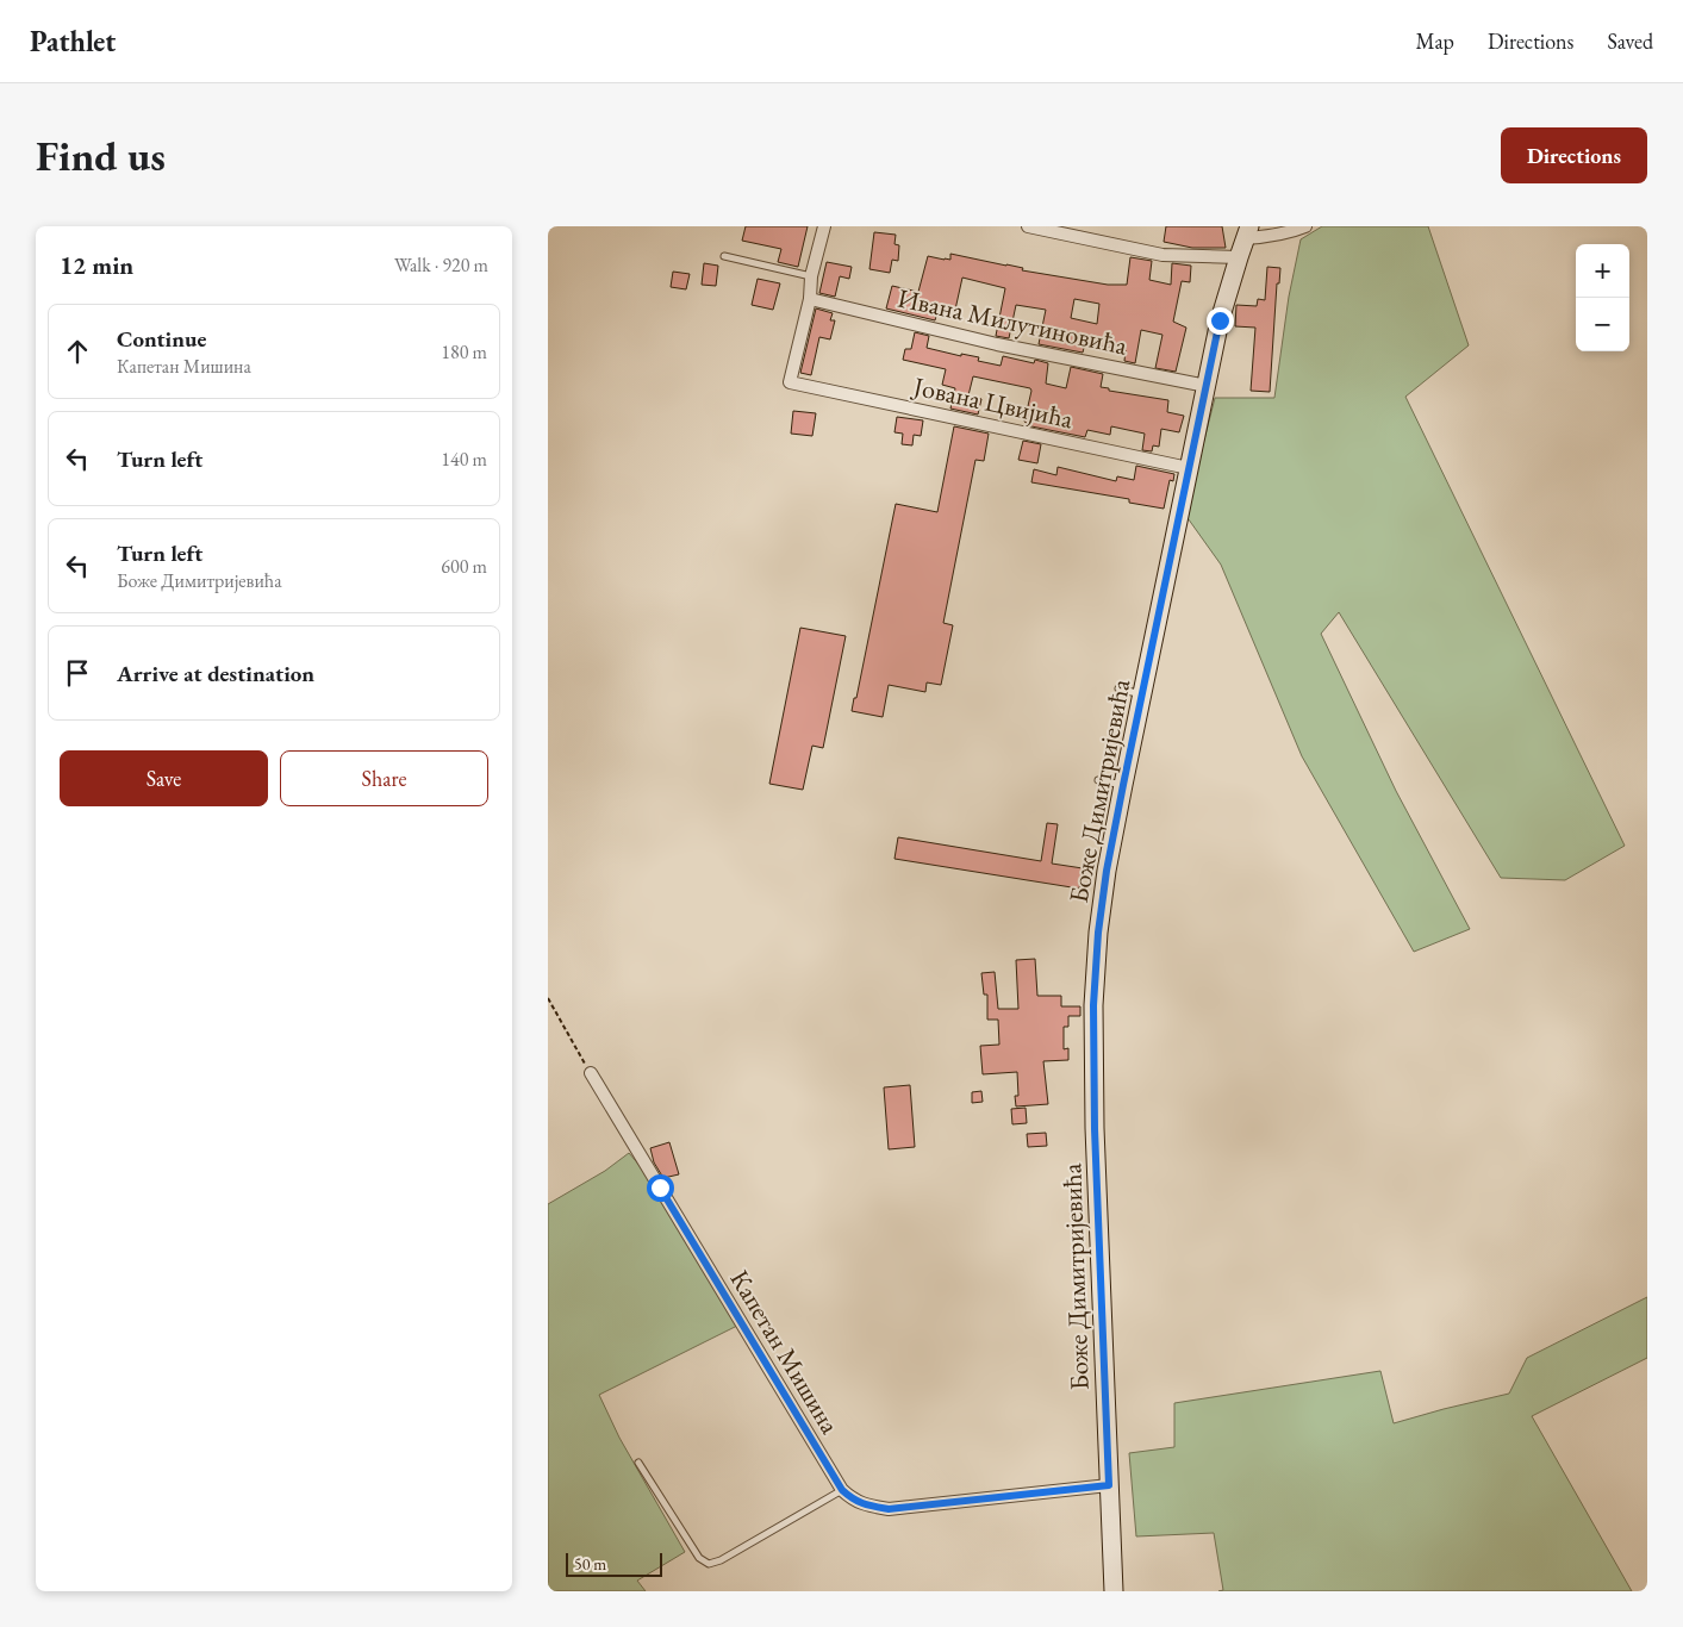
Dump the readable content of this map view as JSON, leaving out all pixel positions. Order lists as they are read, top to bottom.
{
  "streets": {
    "main road": ["Боже Димитријевића"],
    "street": ["Ивана Милутиновића", "Јована Цвијића", "Капетан Мишина"]
  },
  "crossings": [
    ["Ивана Милутиновића", "Јована Цвијића"],
    ["Ивана Милутиновића", "Боже Димитријевића"],
    ["Јована Цвијића", "Боже Димитријевића"]
  ],
  "scale_bar": "50 m",
  "page": {
    "header": "Pathlet",
    "nav": ["Map", "Directions", "Saved"],
    "buttons": [
      "Directions",
      ["Save", "Share"]
    ],
    "title": "Find us",
    "heading": ["12 min", "Walk · 920 m"],
    "map_buttons": ["+", "−"],
    "list": [
      ["Continue", "Капетан Мишина", "180 m"],
      ["Turn left", "140 m"],
      ["Turn left", "Боже Димитријевића", "600 m"],
      "Arrive at destination"
    ],
    "scale": "50 m"
  }
}
